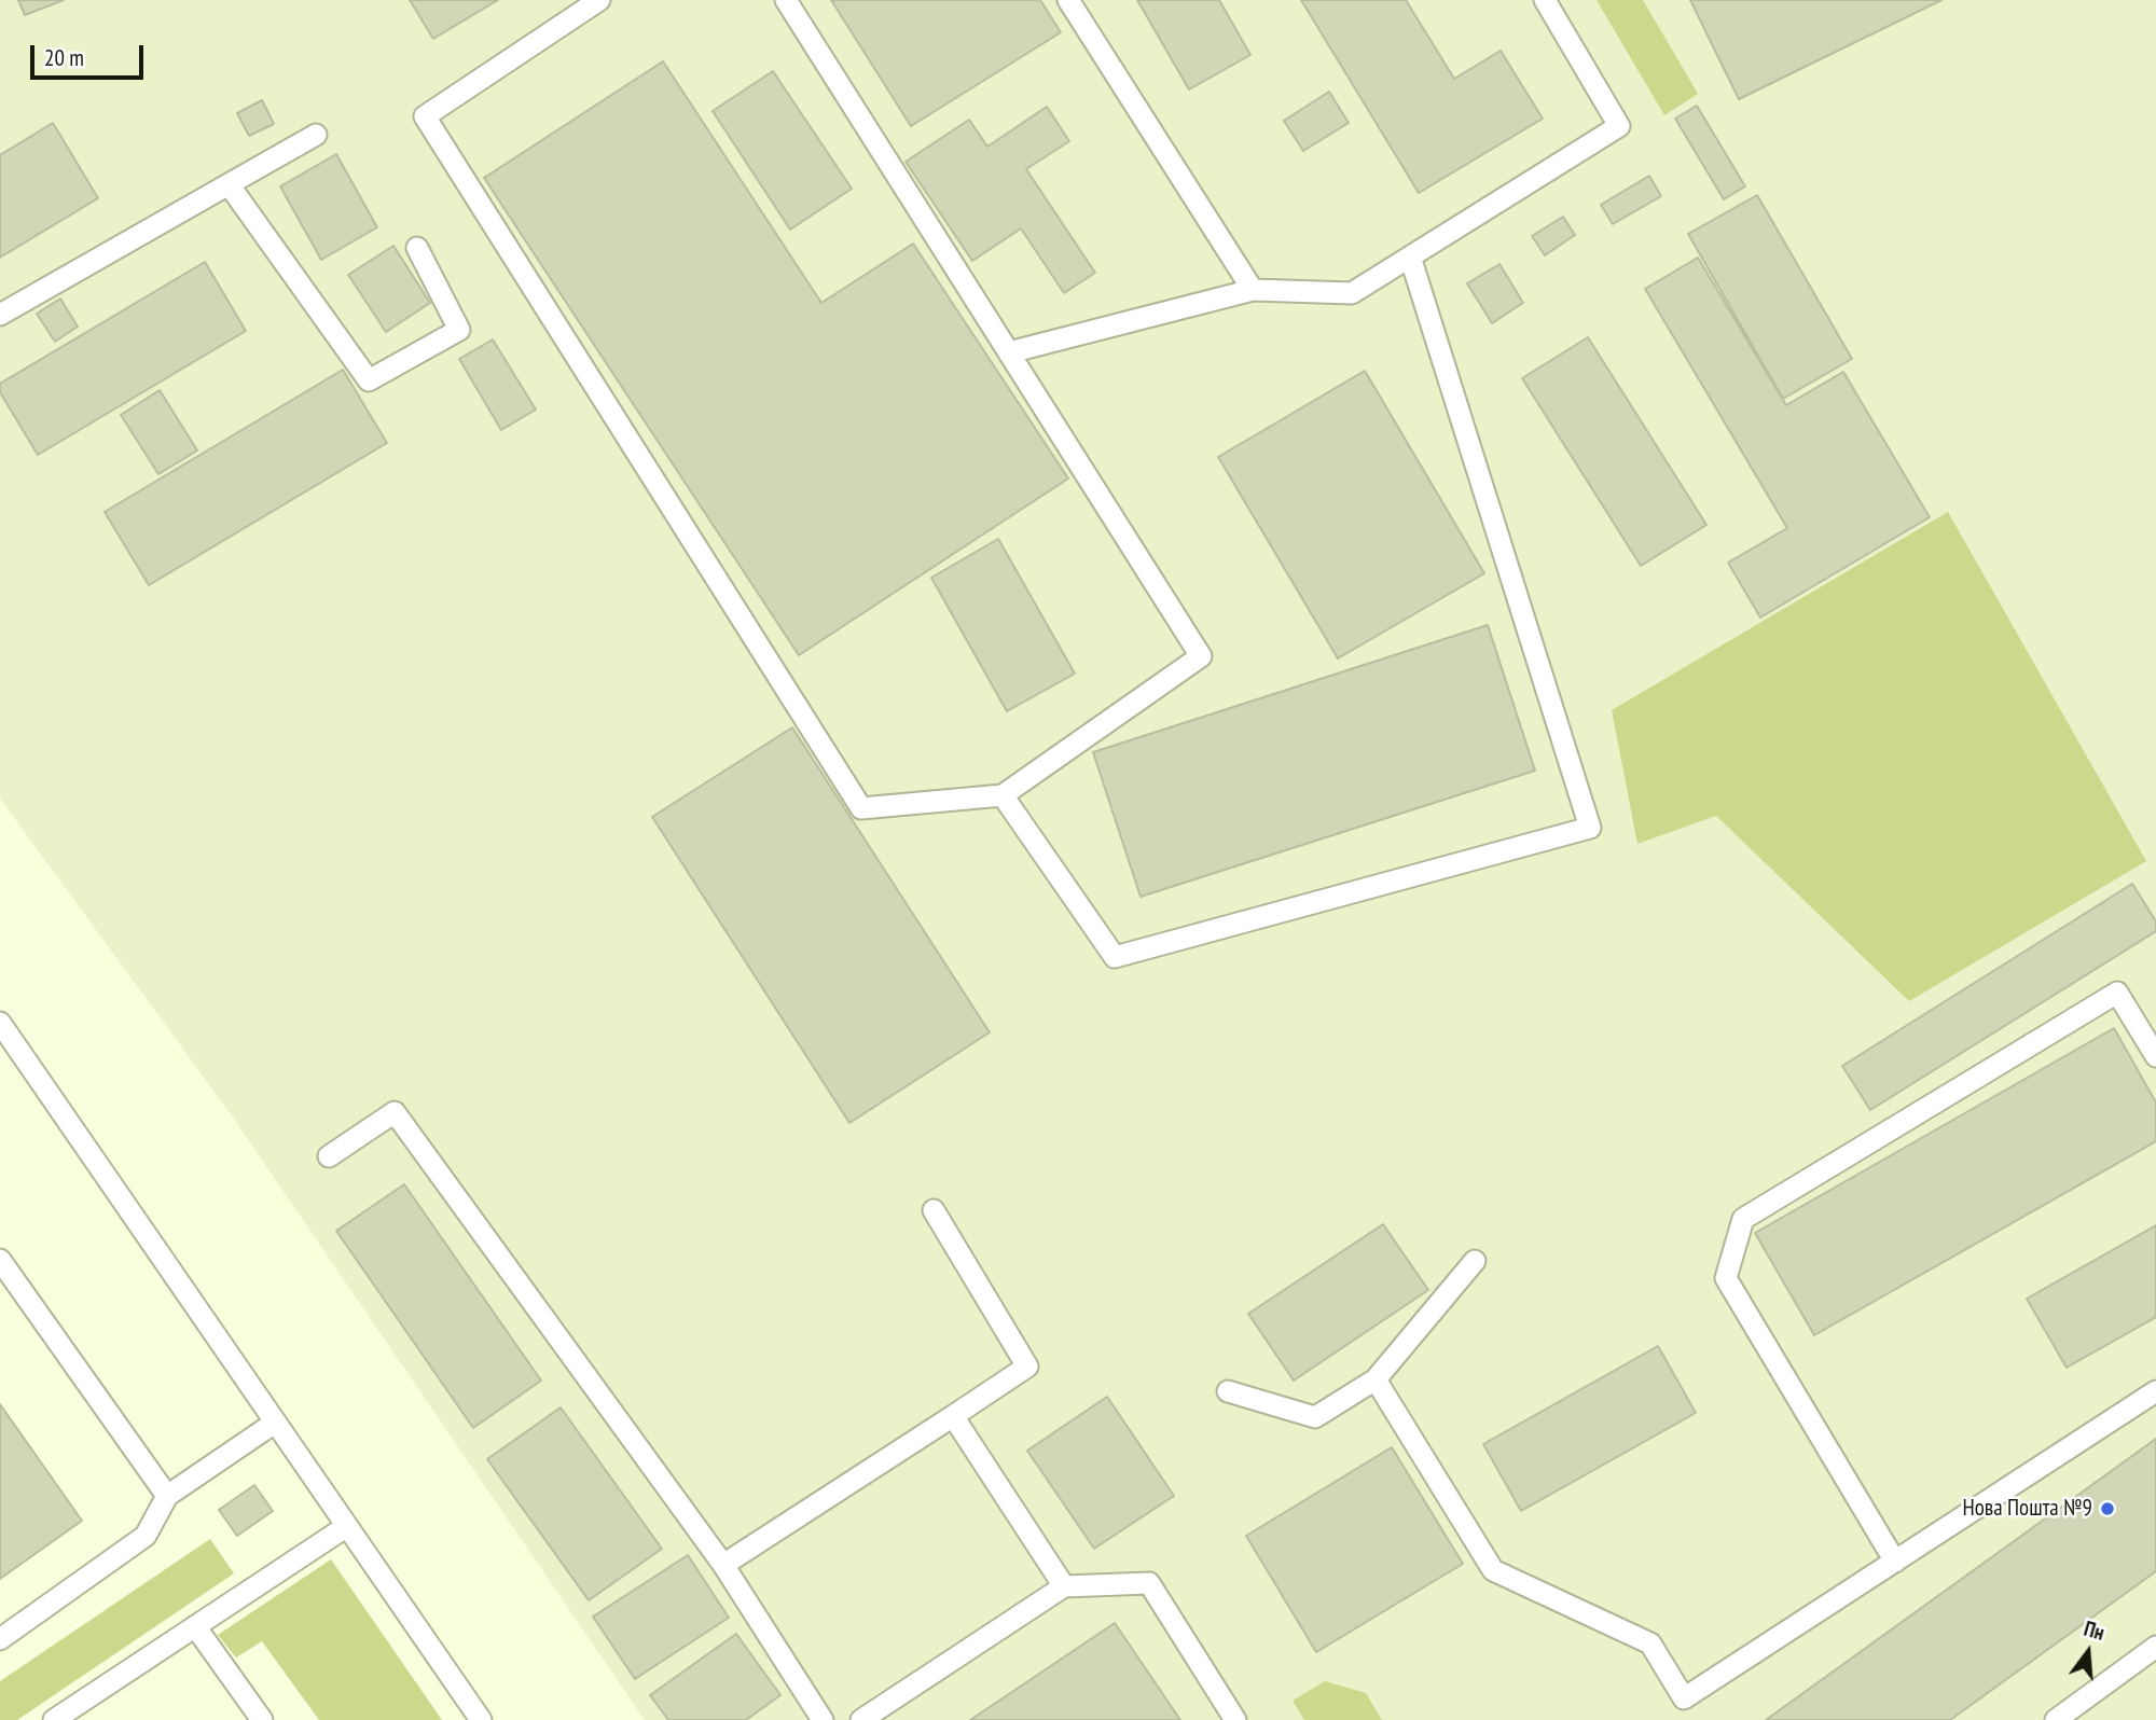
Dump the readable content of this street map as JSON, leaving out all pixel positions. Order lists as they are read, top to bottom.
{
  "places": ["Нова Пошта №9"],
  "scale_bar": "20 m",
  "north": "top"
}
